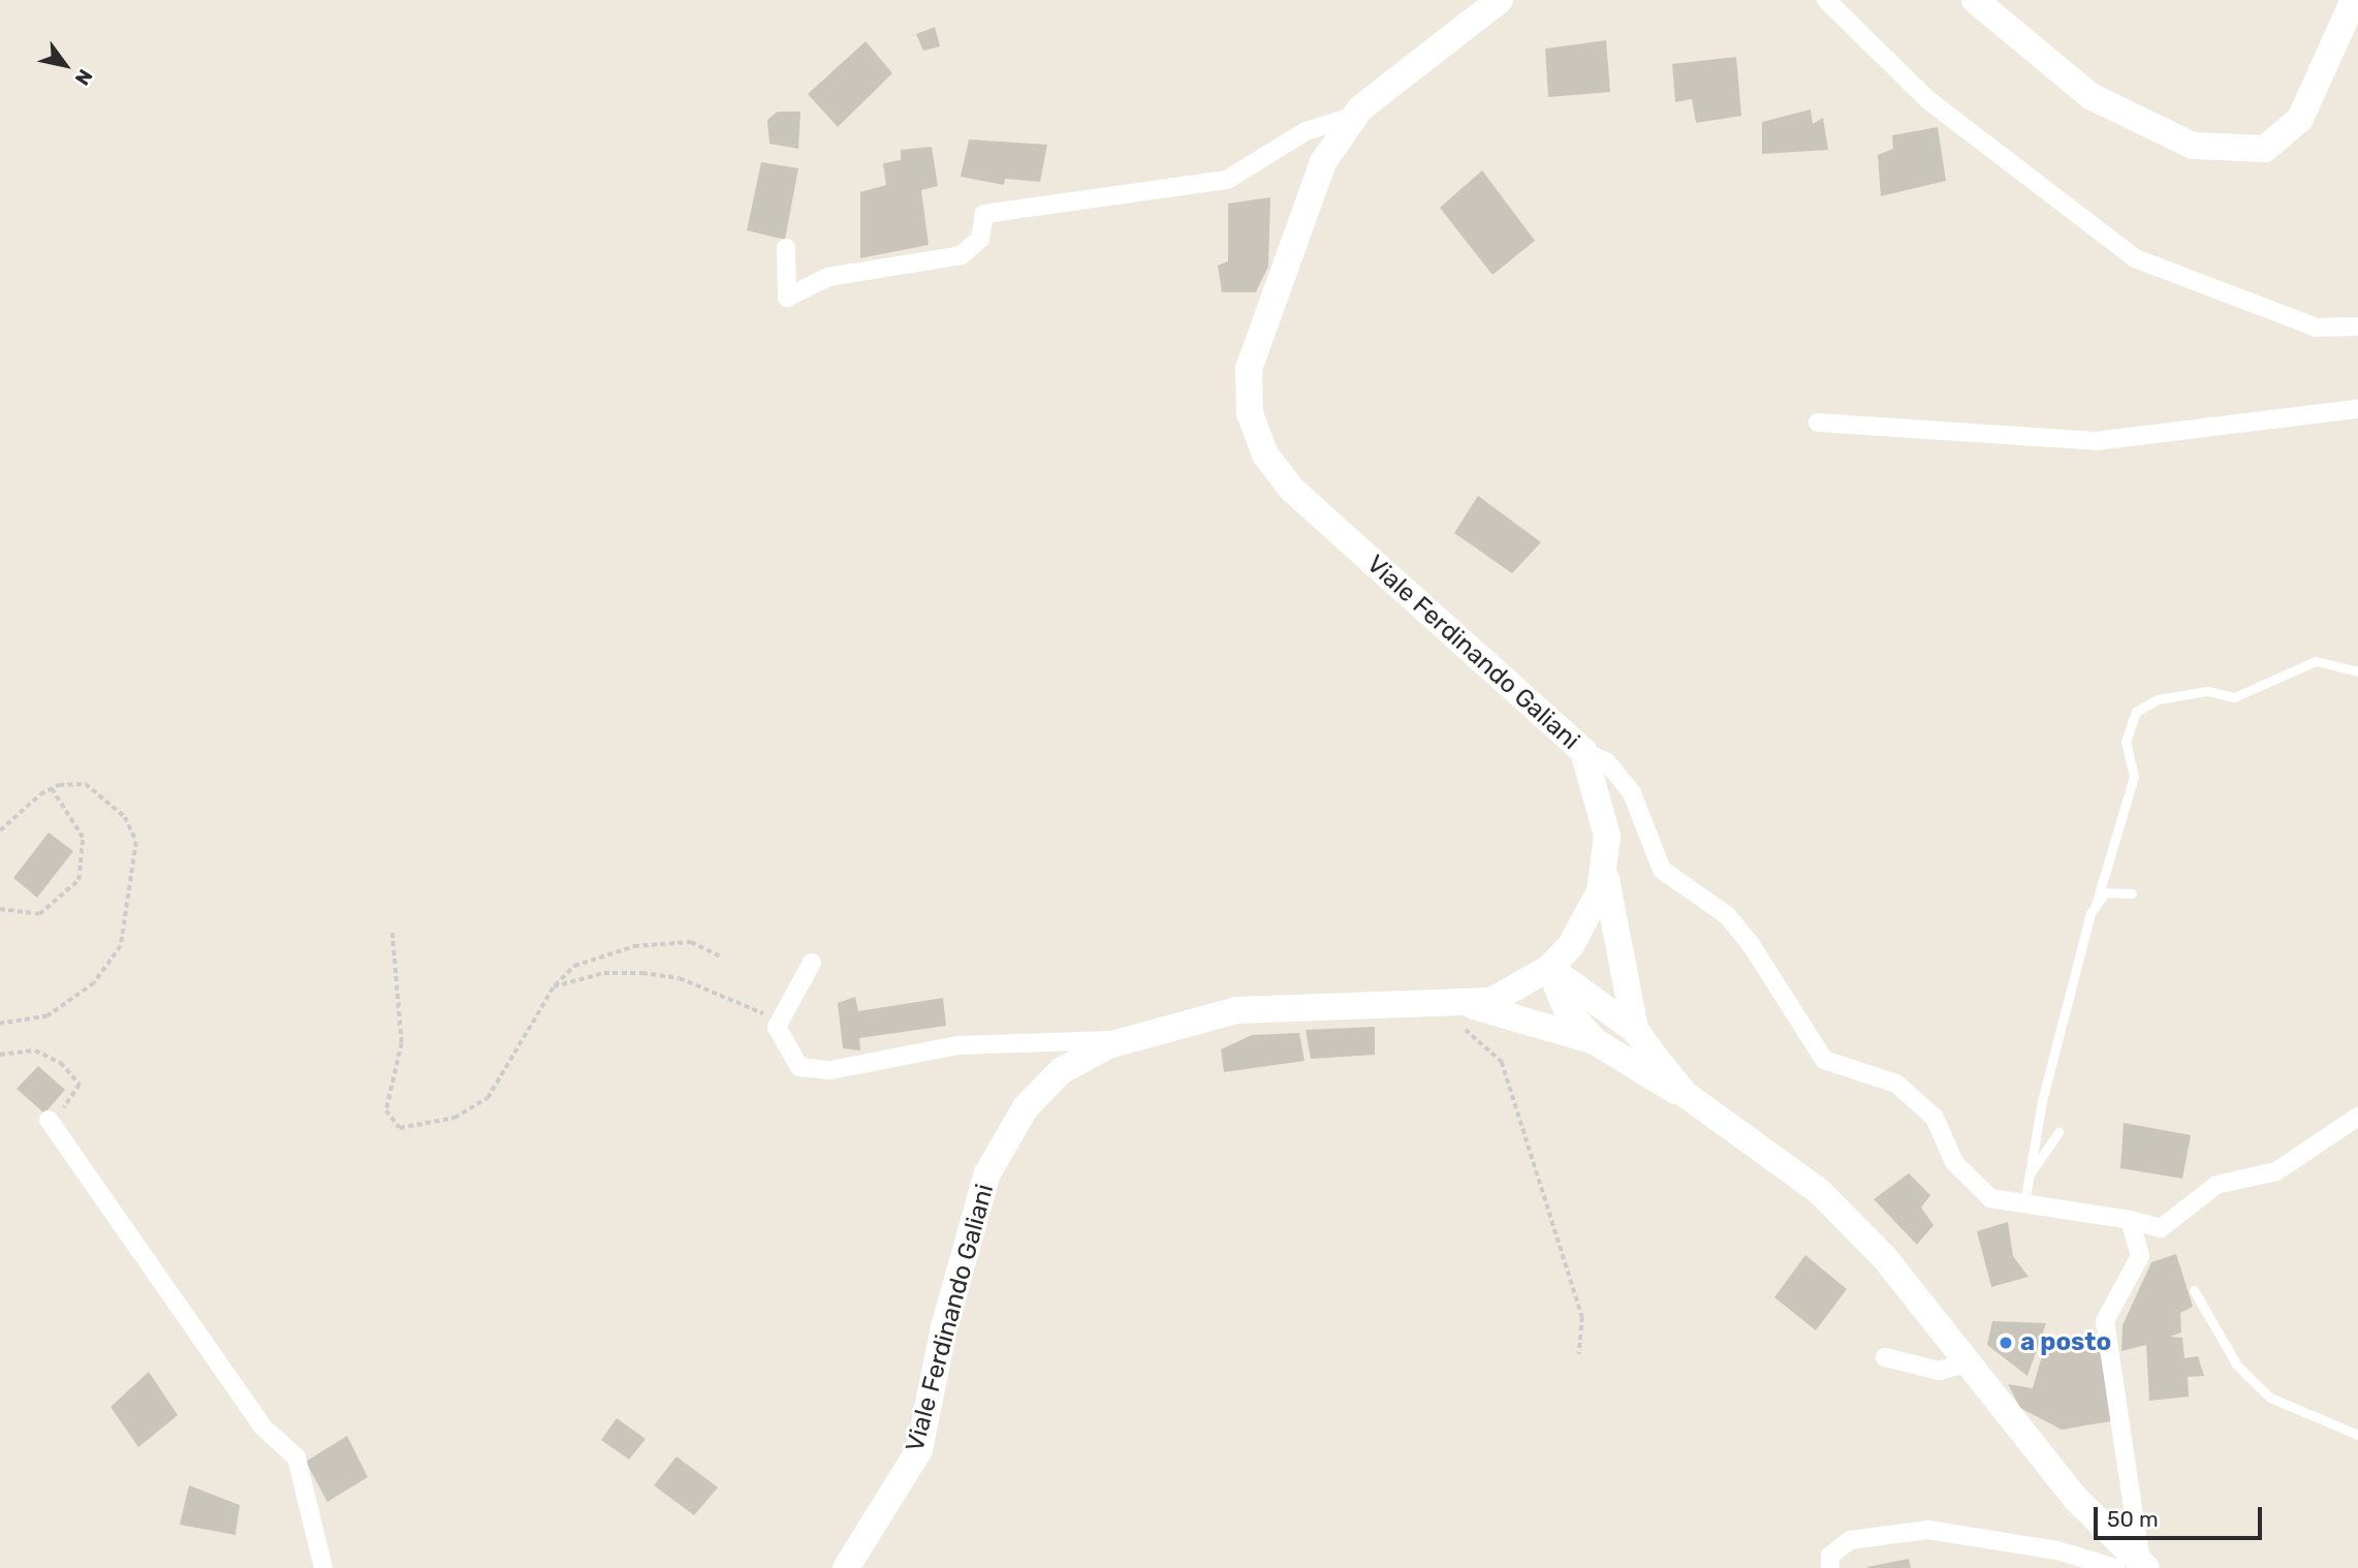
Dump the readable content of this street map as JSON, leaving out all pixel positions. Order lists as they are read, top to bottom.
{
  "streets": {
    "main road": ["Viale Ferdinando Galiani"]
  },
  "places": ["a posto"],
  "scale_bar": "50 m",
  "north": "bottom right"
}
